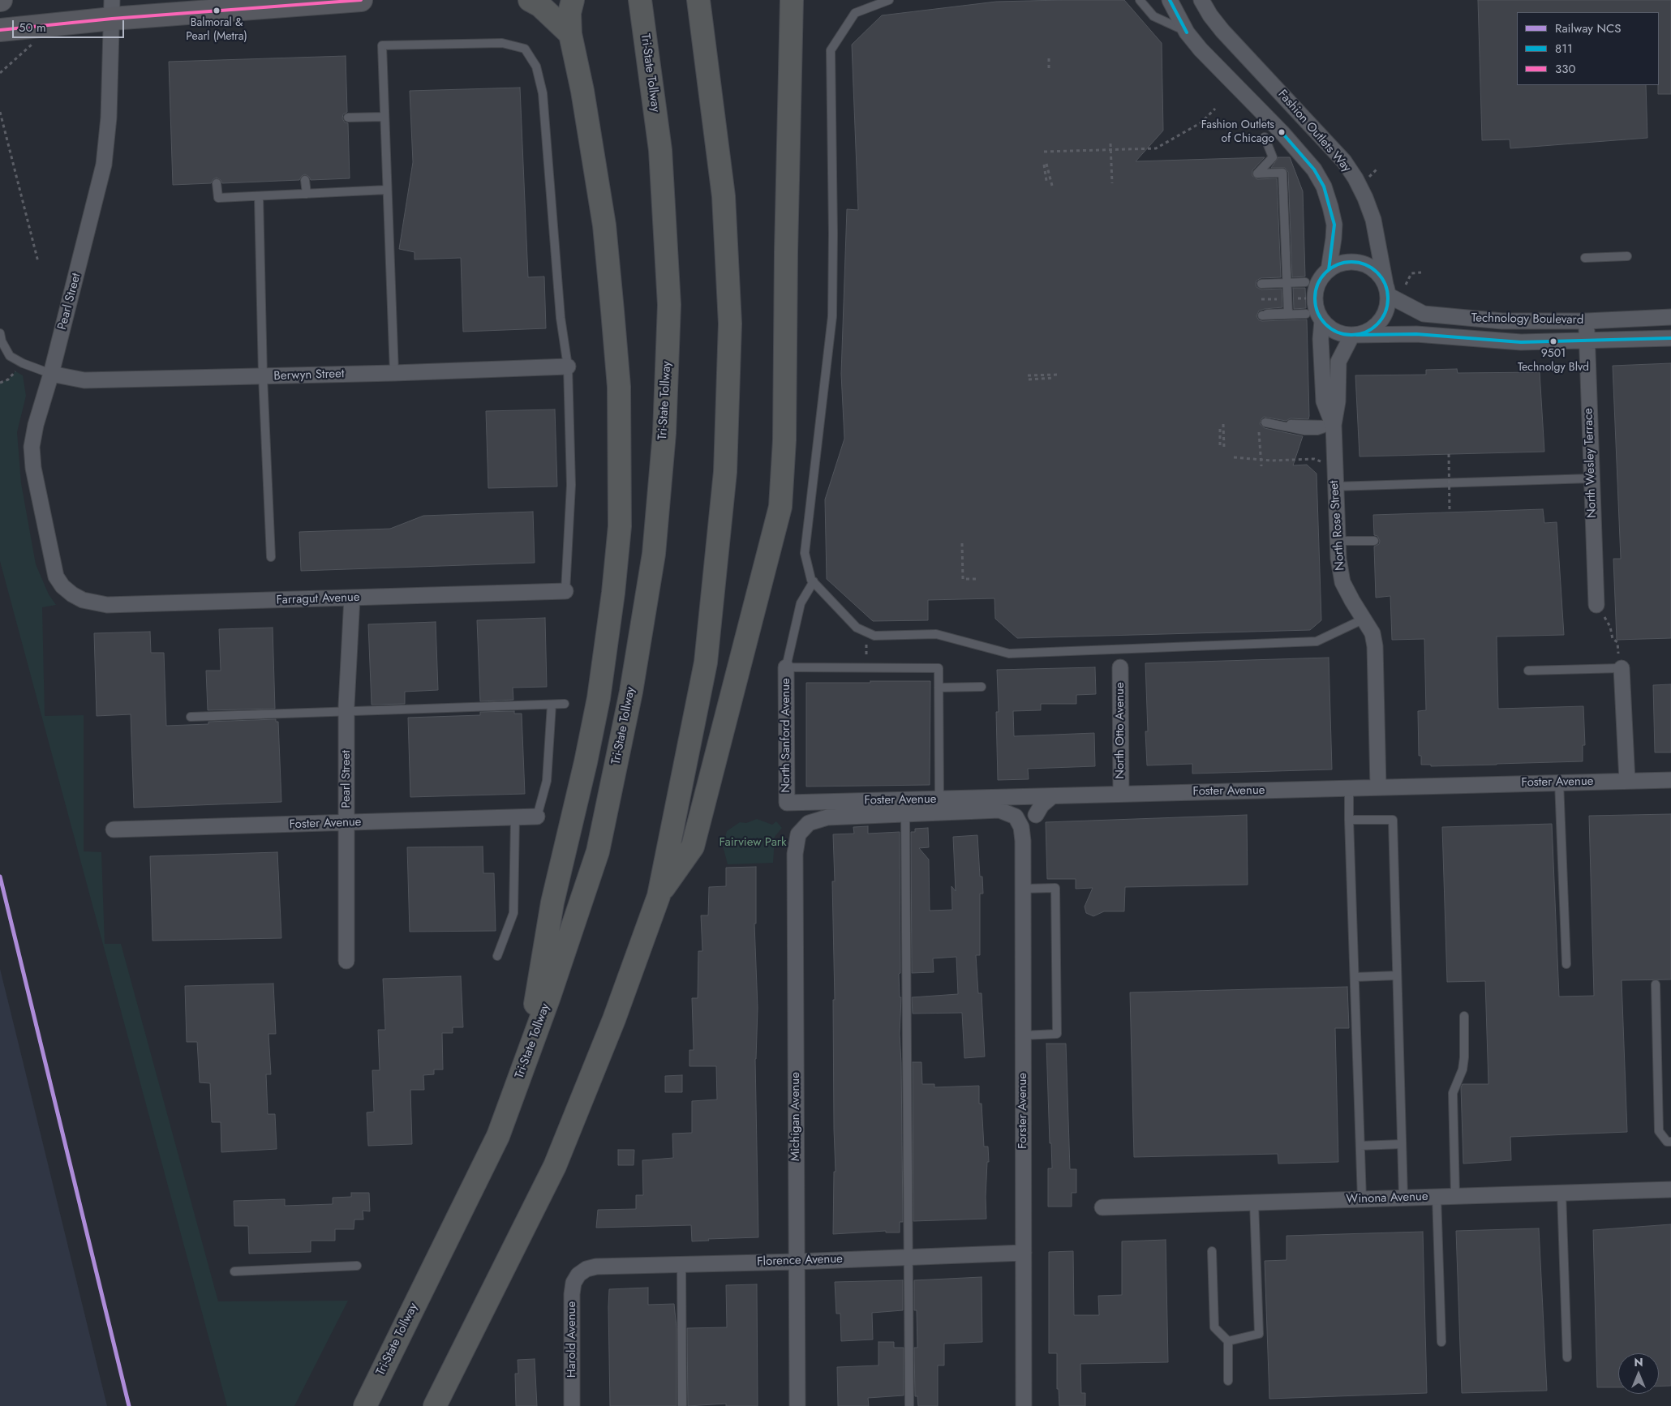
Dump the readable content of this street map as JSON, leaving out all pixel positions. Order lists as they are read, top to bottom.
{
  "streets": {
    "highway": ["Tri-State Tollway"],
    "street": [
      "Fashion Outlets Way",
      "Pearl Street",
      "Technology Boulevard",
      "Berwyn Street",
      "North Wesley Terrace",
      "North Rose Street",
      "Farragut Avenue",
      "North Otto Avenue",
      "North Sanford Avenue",
      "Foster Avenue",
      "Forster Avenue",
      "Michigan Avenue",
      "Winona Avenue",
      "Florence Avenue",
      "Harold Avenue"
    ]
  },
  "crossings": [
    ["Fashion Outlets Way", "Technology Boulevard"],
    ["Fashion Outlets Way", "North Rose Street"],
    ["Pearl Street", "Berwyn Street"],
    ["Pearl Street", "Farragut Avenue"],
    ["Pearl Street", "Foster Avenue"],
    ["Technology Boulevard", "North Wesley Terrace"],
    ["Technology Boulevard", "North Rose Street"],
    ["North Rose Street", "Foster Avenue"],
    ["North Otto Avenue", "Foster Avenue"],
    ["North Sanford Avenue", "Foster Avenue"],
    ["Foster Avenue", "Forster Avenue"],
    ["Foster Avenue", "Michigan Avenue"],
    ["Forster Avenue", "Florence Avenue"],
    ["Michigan Avenue", "Florence Avenue"],
    ["Florence Avenue", "Harold Avenue"]
  ],
  "parks": ["Fairview Park"],
  "places": ["Balmoral & Pearl (Metra)", "Fashion Outlets of Chicago", "9501 Technolgy Blvd"],
  "lines": ["transit line 811", "transit line 330", "rail line NCS"],
  "legend": ["Railway NCS", "811", "330"],
  "scale_bar": "50 m",
  "north": "top"
}
